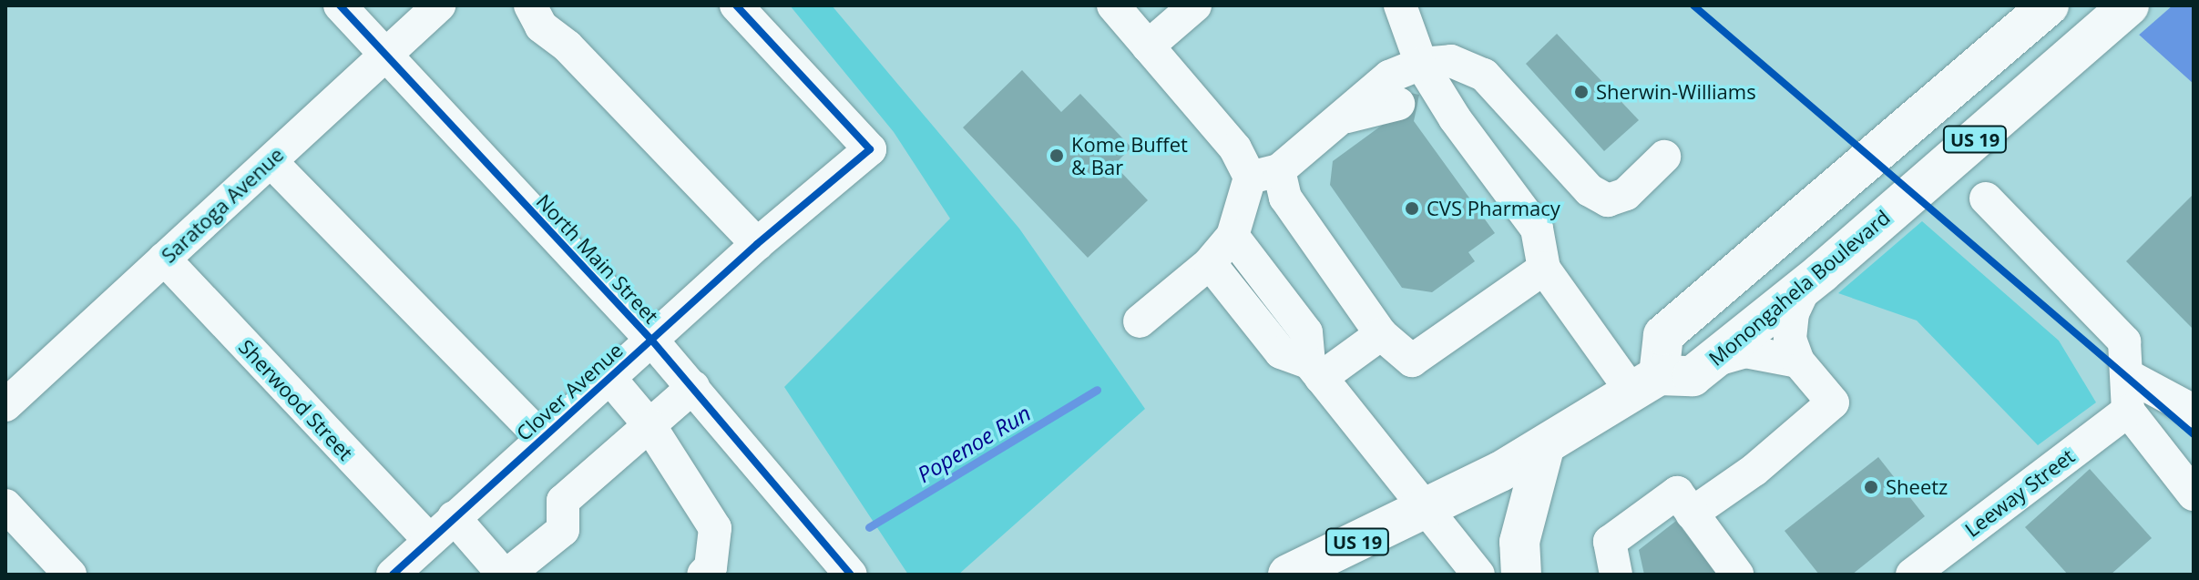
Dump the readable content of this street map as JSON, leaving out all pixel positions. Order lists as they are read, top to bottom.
{
  "streets": {
    "main road": ["US 19", "Monongahela Boulevard"],
    "street": [
      "Saratoga Avenue",
      "North Main Street",
      "Clover Avenue",
      "Sherwood Street",
      "Leeway Street"
    ]
  },
  "crossings": [
    ["US 19", "Monongahela Boulevard"],
    ["Saratoga Avenue", "North Main Street"],
    ["Saratoga Avenue", "Sherwood Street"],
    ["North Main Street", "Clover Avenue"],
    ["Clover Avenue", "Sherwood Street"]
  ],
  "water": ["Popenoe Run"],
  "places": [
    "Sherwin-Williams",
    "Kome Buffet & Bar",
    "CVS Pharmacy",
    "Sheetz"
  ]
}
